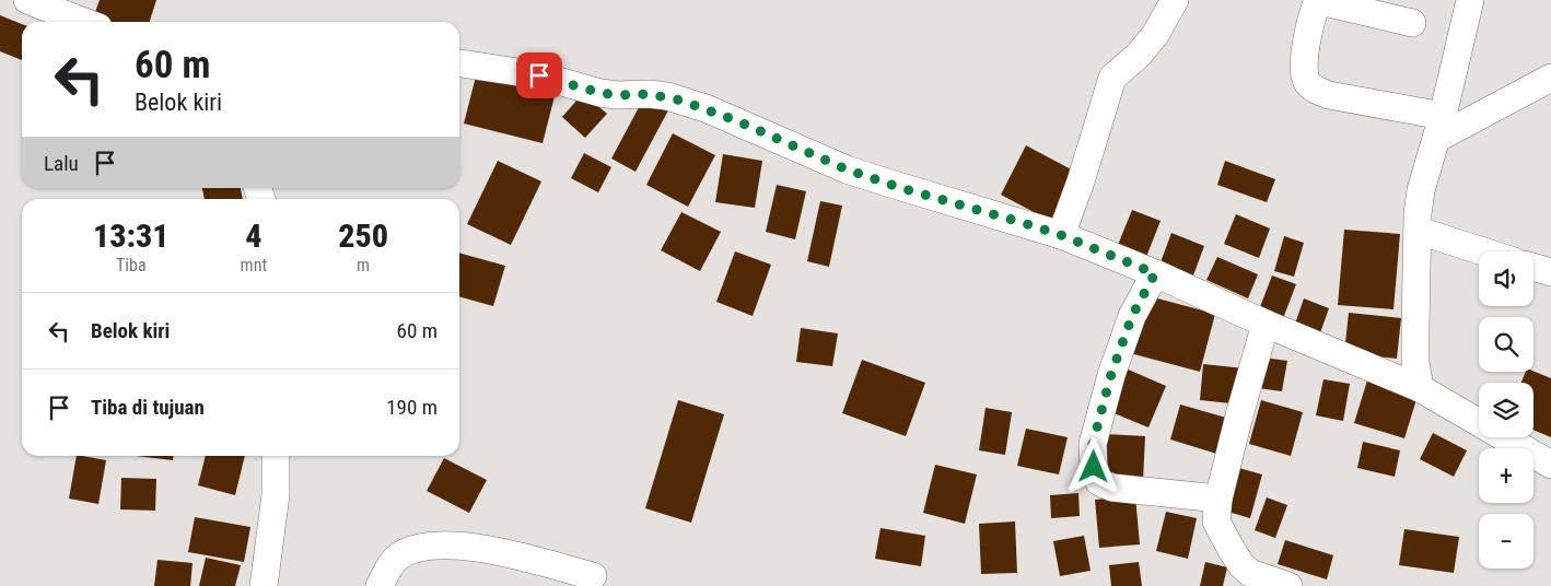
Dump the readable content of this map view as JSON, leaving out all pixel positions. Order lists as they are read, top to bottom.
{
  "page": {
    "turn": ["60 m", "Belok kiri"],
    "then": "Lalu",
    "eta": [
      "13:31",
      "Tiba",
      "4",
      "mnt",
      "250",
      "m"
    ],
    "map_buttons": ["+", "−"],
    "list": [
      {
        "name": "Belok kiri",
        "value": "60 m"
      },
      {
        "name": "Tiba di tujuan",
        "value": "190 m"
      }
    ]
  }
}
